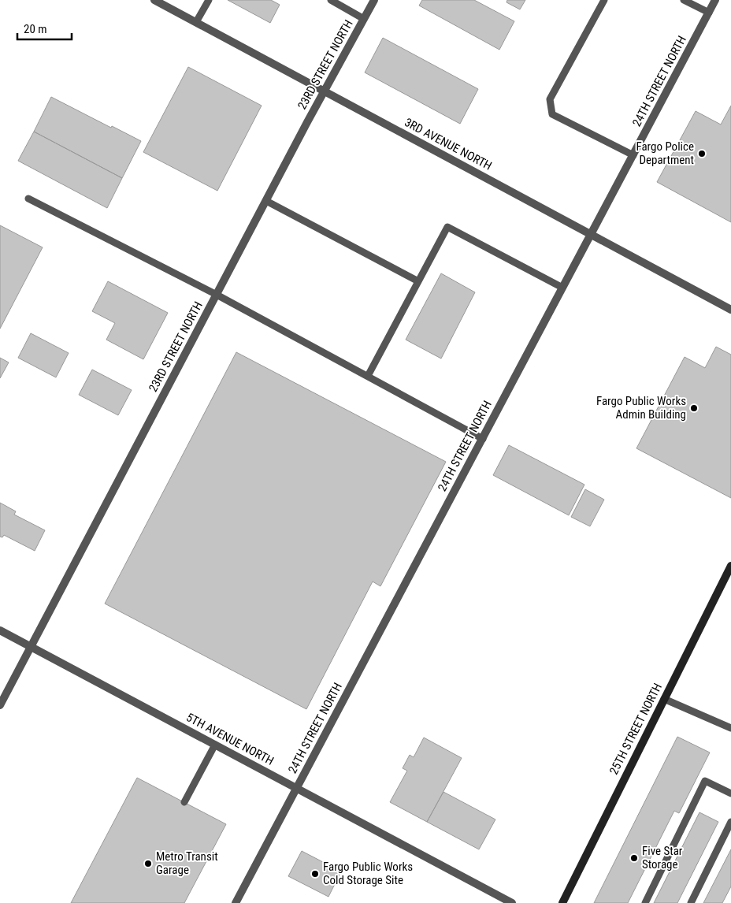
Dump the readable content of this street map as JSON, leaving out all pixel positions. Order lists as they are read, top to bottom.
{
  "streets": {
    "main road": ["25TH STREET NORTH"],
    "street": [
      "23RD STREET NORTH",
      "24TH STREET NORTH",
      "3RD AVENUE NORTH",
      "5TH AVENUE NORTH"
    ]
  },
  "crossings": [
    ["23RD STREET NORTH", "3RD AVENUE NORTH"],
    ["23RD STREET NORTH", "5TH AVENUE NORTH"],
    ["24TH STREET NORTH", "3RD AVENUE NORTH"],
    ["24TH STREET NORTH", "5TH AVENUE NORTH"]
  ],
  "places": [
    "Fargo Police Department",
    "Fargo Public Works Admin Building",
    "Five Star Storage",
    "Metro Transit Garage",
    "Fargo Public Works Cold Storage Site"
  ],
  "scale_bar": "20 m"
}
